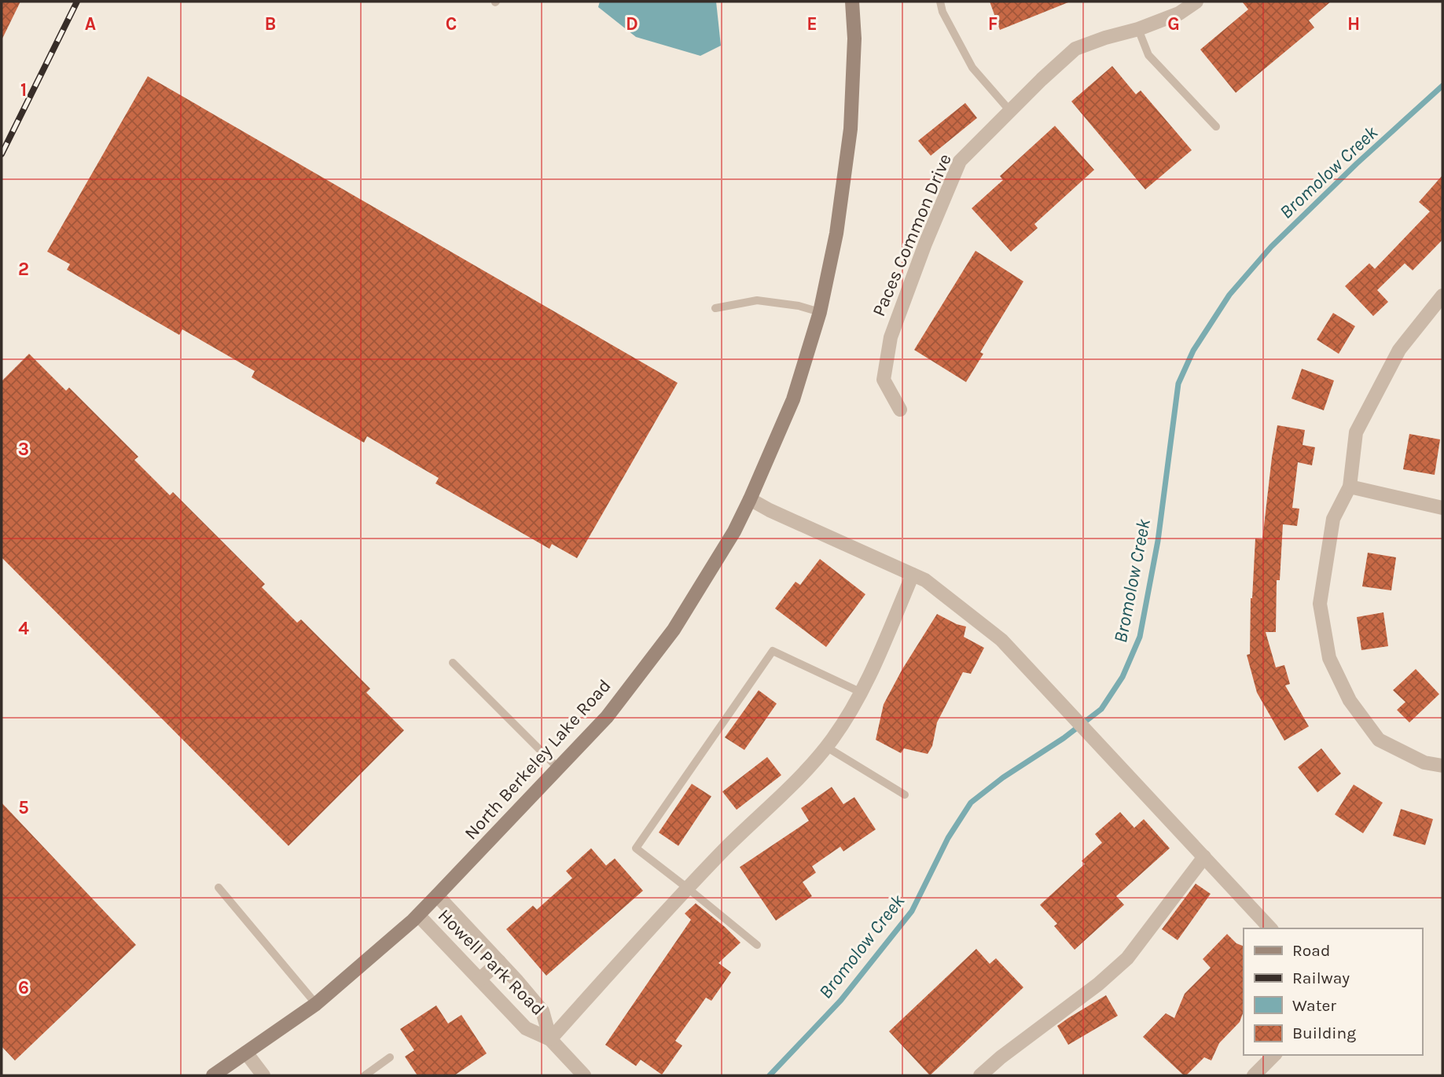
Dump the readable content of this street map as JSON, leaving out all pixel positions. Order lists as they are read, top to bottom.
{
  "streets": {
    "street": ["Paces Common Drive", "North Berkeley Lake Road", "Howell Park Road"]
  },
  "crossings": [
    ["North Berkeley Lake Road", "Howell Park Road"]
  ],
  "water": ["Bromolow Creek"],
  "legend": [
    "Road",
    "Railway",
    "Water",
    "Building"
  ],
  "grid": {
    "columns": [
      "A",
      "B",
      "C",
      "D",
      "E",
      "F",
      "G",
      "H"
    ],
    "rows": [
      "1",
      "2",
      "3",
      "4",
      "5",
      "6"
    ]
  }
}
